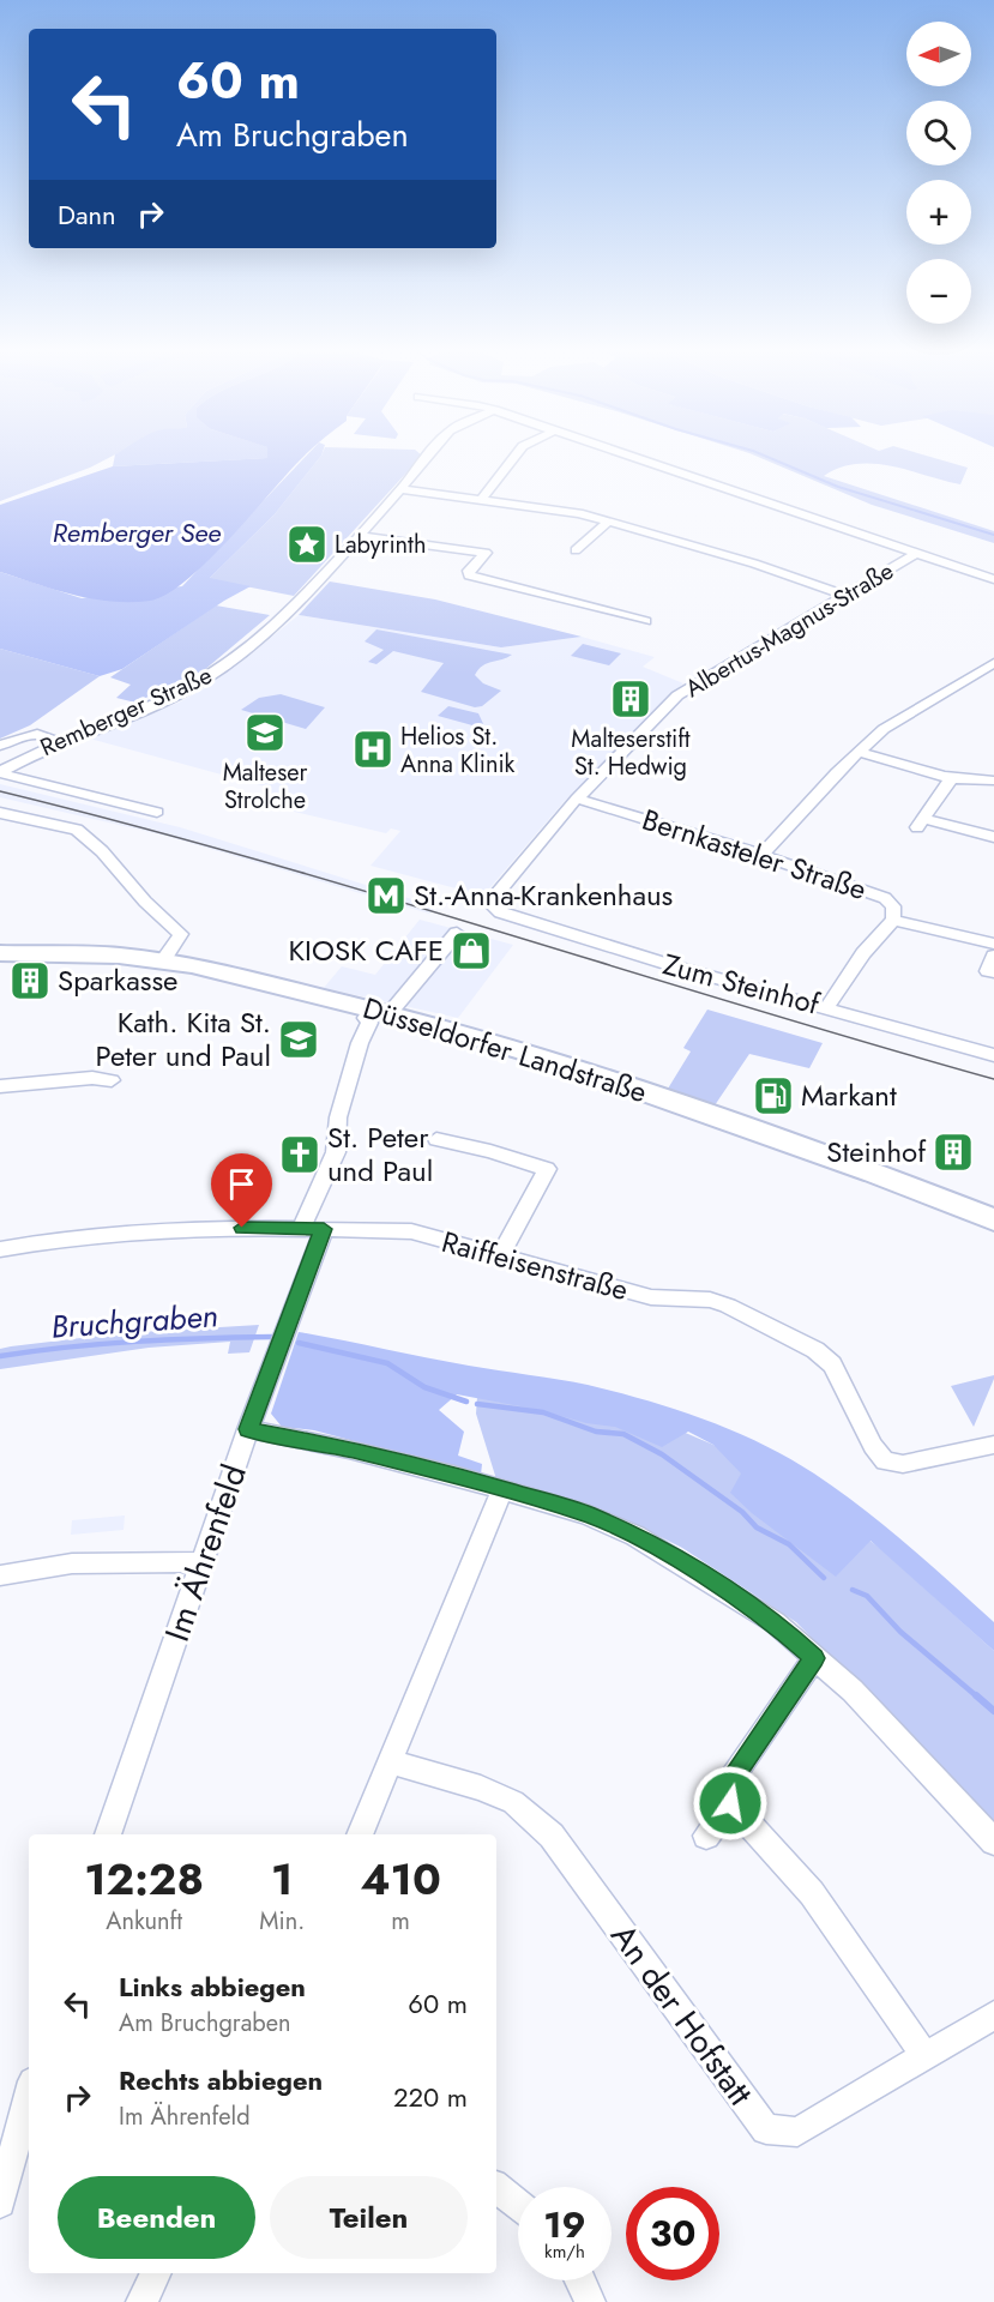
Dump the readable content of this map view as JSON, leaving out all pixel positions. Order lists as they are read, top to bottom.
{
  "streets": {
    "main road": ["Düsseldorfer Landstraße"],
    "street": [
      "Albertus-Magnus-Straße",
      "Remberger Straße",
      "Bernkasteler Straße",
      "Zum Steinhof",
      "Raiffeisenstraße",
      "Im Ährenfeld",
      "An der Hofstatt"
    ]
  },
  "crossings": [
    ["Albertus-Magnus-Straße", "Bernkasteler Straße"],
    ["Albertus-Magnus-Straße", "Zum Steinhof"],
    ["Bernkasteler Straße", "Zum Steinhof"],
    ["Raiffeisenstraße", "Im Ährenfeld"]
  ],
  "water": ["Remberger See", "Bruchgraben"],
  "places": {
    "place": ["Labyrinth"],
    "building": ["Malteserstift St. Hedwig", "Sparkasse", "Steinhof"],
    "school or university": ["Malteser Strolche", "Kath. Kita St. Peter und Paul"],
    "hospital": ["Helios St. Anna Klinik"],
    "metro station": ["St.-Anna-Krankenhaus"],
    "shop": ["KIOSK CAFE"],
    "fuel station": ["Markant"],
    "church": ["St. Peter und Paul"]
  },
  "north": "left",
  "page": {
    "map_buttons": ["+", "−"],
    "turn": ["60 m", "Am Bruchgraben"],
    "then": "Dann",
    "eta": [
      "12:28",
      "Ankunft",
      "1",
      "Min.",
      "410",
      "m"
    ],
    "list": [
      {
        "name": "Links abbiegen",
        "note": "Am Bruchgraben",
        "value": "60 m"
      },
      {
        "name": "Rechts abbiegen",
        "note": "Im Ährenfeld",
        "value": "220 m"
      }
    ],
    "buttons": ["Beenden", "Teilen"],
    "speed": "19 km/h",
    "limit": "30"
  }
}
